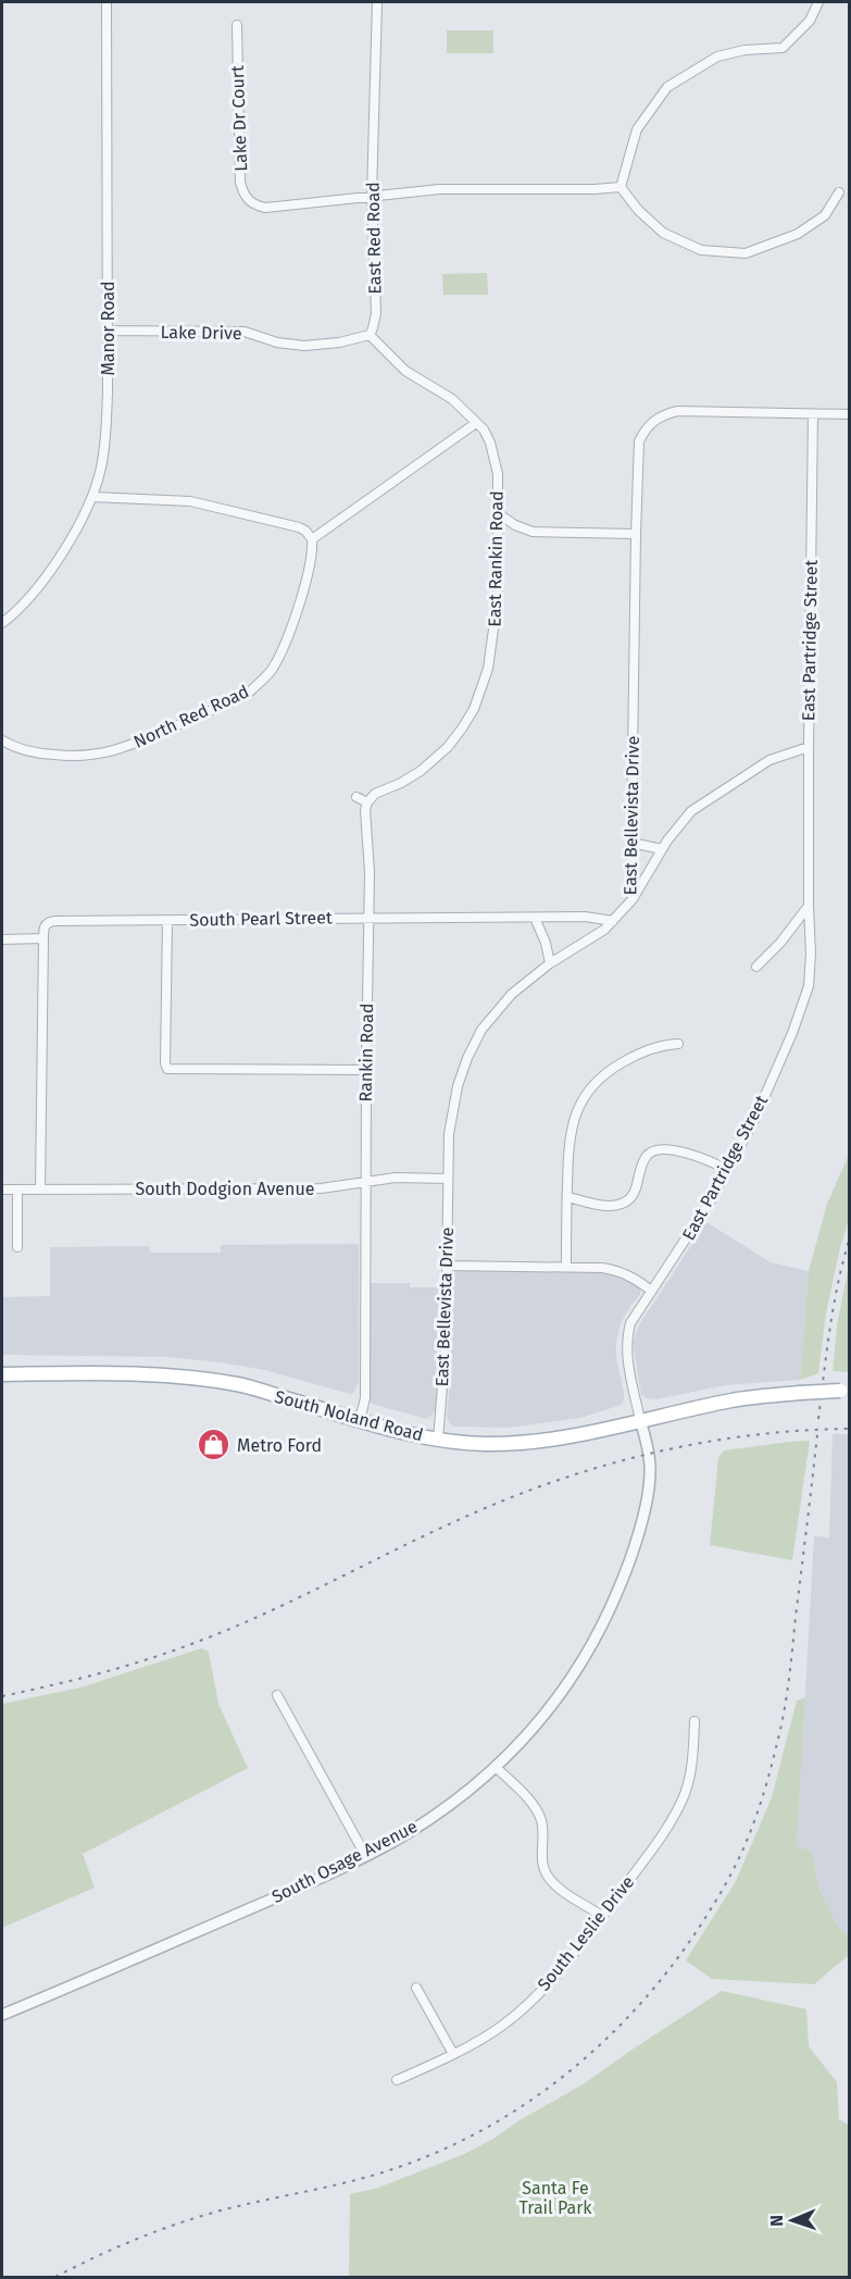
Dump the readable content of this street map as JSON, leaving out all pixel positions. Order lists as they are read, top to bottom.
{
  "streets": {
    "main road": ["South Noland Road"],
    "street": [
      "Lake Dr Court",
      "East Red Road",
      "Manor Road",
      "Lake Drive",
      "East Rankin Road",
      "East Partridge Street",
      "North Red Road",
      "East Bellevista Drive",
      "South Pearl Street",
      "Rankin Road",
      "South Dodgion Avenue",
      "South Osage Avenue",
      "South Leslie Drive"
    ]
  },
  "crossings": [
    ["Lake Dr Court", "East Red Road"],
    ["East Red Road", "Lake Drive"],
    ["Manor Road", "Lake Drive"],
    ["East Rankin Road", "Rankin Road"],
    ["East Partridge Street", "East Bellevista Drive"],
    ["East Partridge Street", "South Noland Road"],
    ["East Partridge Street", "South Osage Avenue"],
    ["East Bellevista Drive", "South Pearl Street"],
    ["East Bellevista Drive", "South Dodgion Avenue"],
    ["East Bellevista Drive", "South Noland Road"],
    ["South Pearl Street", "Rankin Road"],
    ["Rankin Road", "South Dodgion Avenue"],
    ["Rankin Road", "South Noland Road"],
    ["South Noland Road", "South Osage Avenue"]
  ],
  "parks": ["Santa Fe Trail Park"],
  "places": {
    "shop": ["Metro Ford"]
  },
  "north": "left"
}
